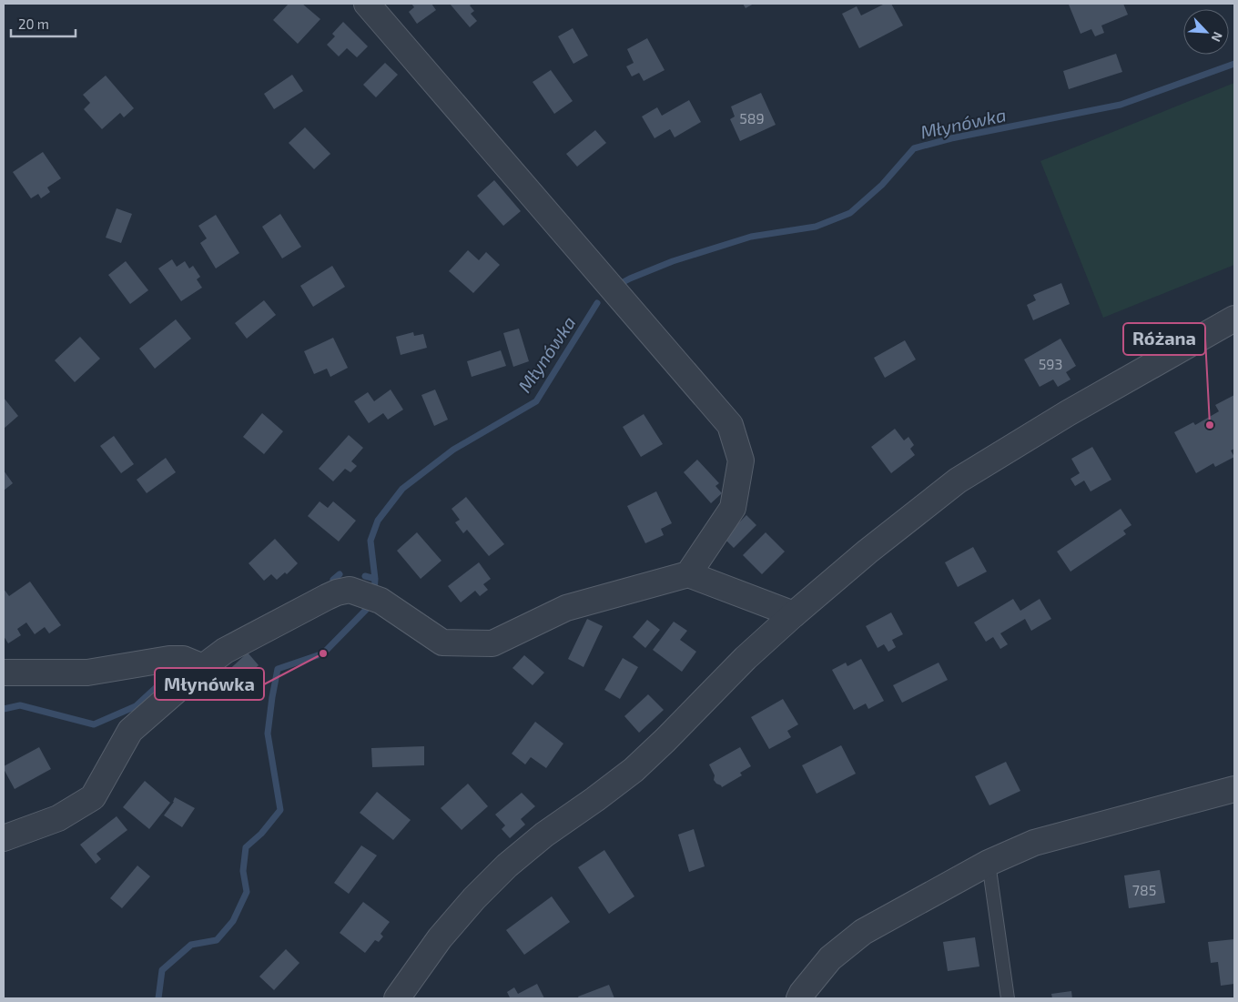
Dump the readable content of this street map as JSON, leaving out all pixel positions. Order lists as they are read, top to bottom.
{
  "water": ["Młynówka"],
  "places": ["Różana", "Młynówka"],
  "house_numbers": ["589", "593", "785"],
  "scale_bar": "20 m",
  "north": "bottom right"
}
